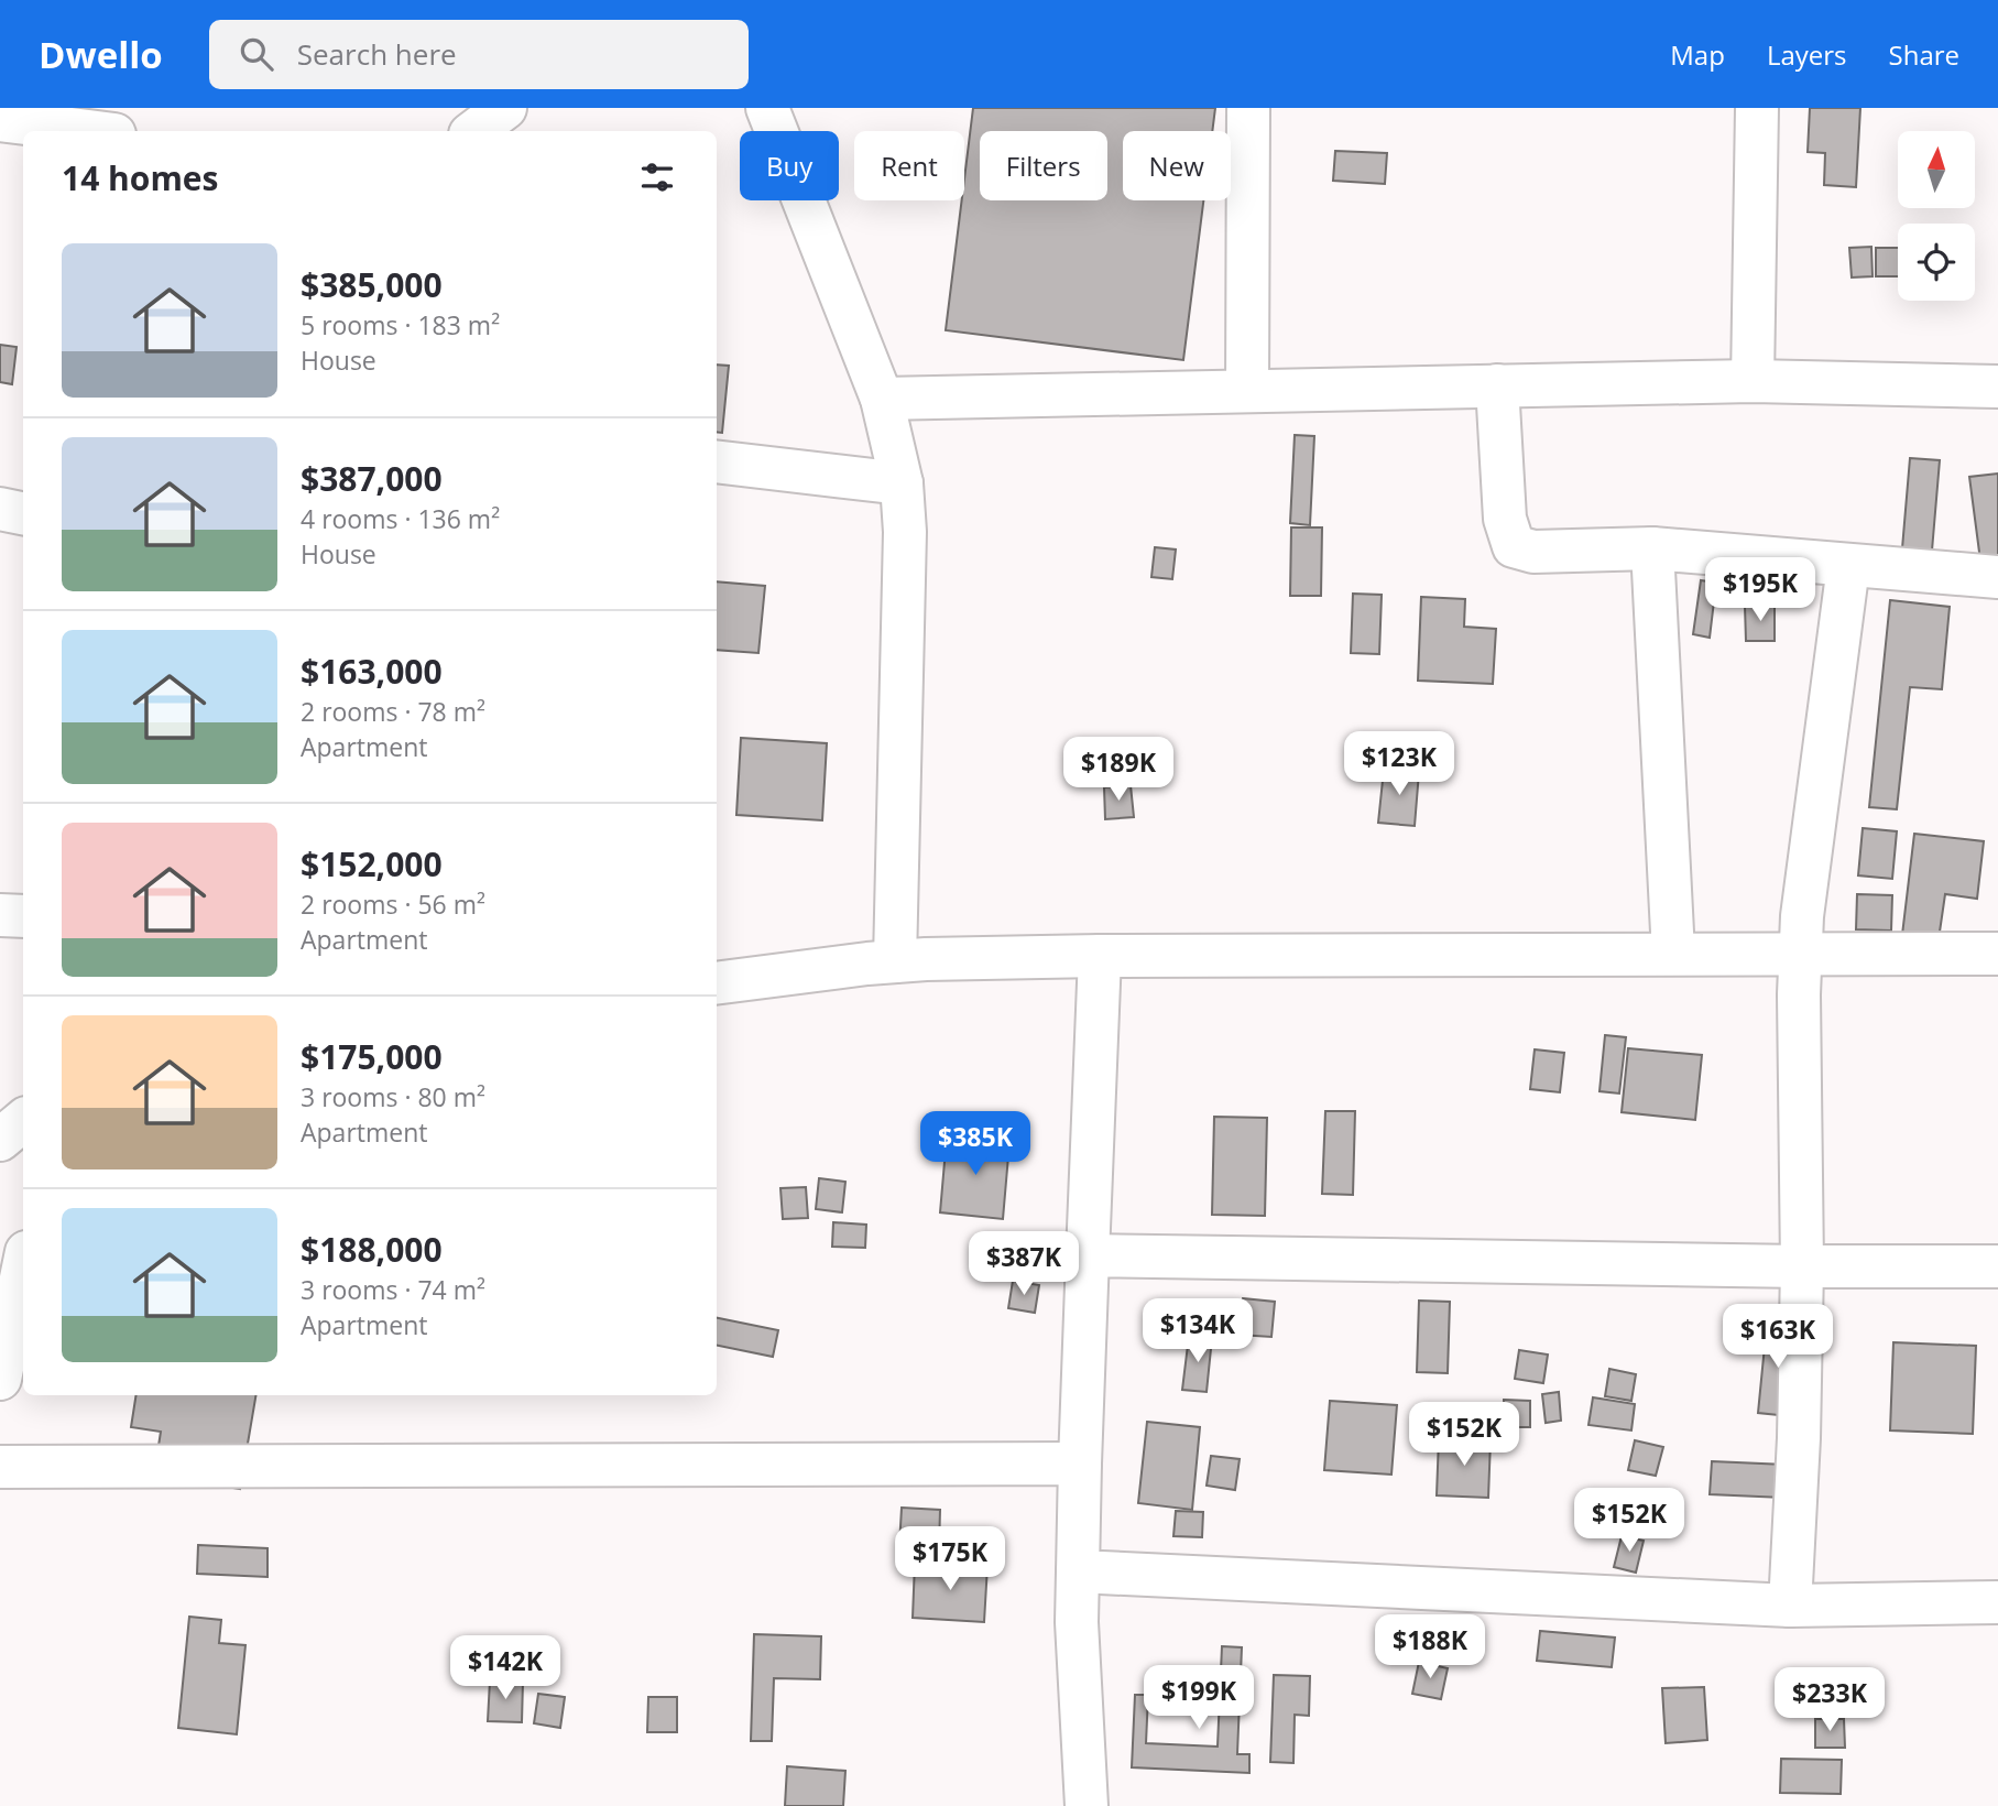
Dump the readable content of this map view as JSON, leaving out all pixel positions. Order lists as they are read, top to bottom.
{
  "north": "top",
  "page": {
    "header": "Dwello",
    "search": "Search here",
    "nav": ["Map", "Layers", "Share"],
    "chip": [
      "Buy",
      "Rent",
      "Filters",
      "New"
    ],
    "heading": "14 homes",
    "list": [
      {
        "name": "$385,000",
        "note": "5 rooms · 183 m² · House"
      },
      {
        "name": "$387,000",
        "note": "4 rooms · 136 m² · House"
      },
      {
        "name": "$163,000",
        "note": "2 rooms · 78 m² · Apartment"
      },
      {
        "name": "$152,000",
        "note": "2 rooms · 56 m² · Apartment"
      },
      {
        "name": "$175,000",
        "note": "3 rooms · 80 m² · Apartment"
      },
      {
        "name": "$188,000",
        "note": "3 rooms · 74 m² · Apartment"
      }
    ],
    "price": [
      "$195K",
      "$123K",
      "$189K",
      "$385K",
      "$387K",
      "$134K",
      "$163K",
      "$152K",
      "$152K",
      "$175K",
      "$188K",
      "$142K",
      "$199K",
      "$233K"
    ]
  }
}
